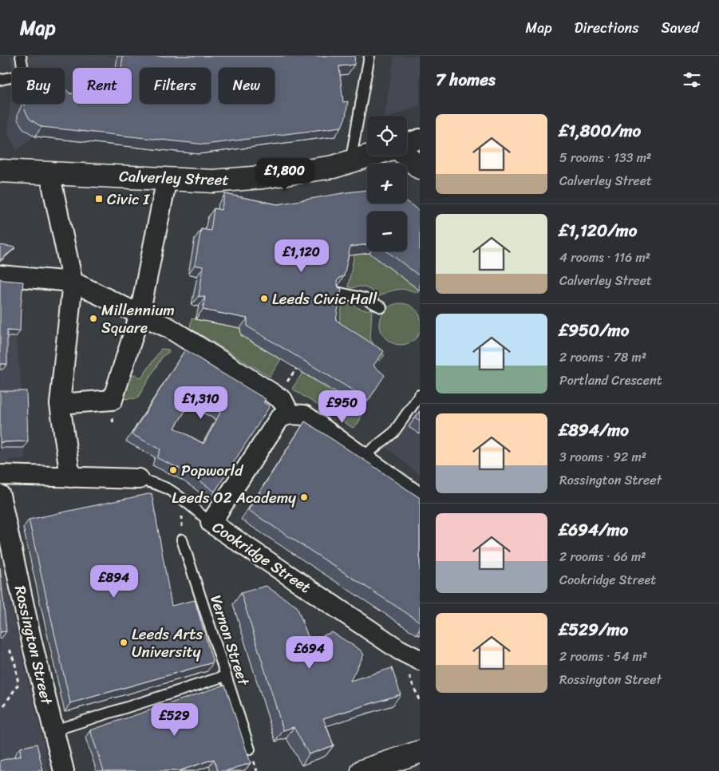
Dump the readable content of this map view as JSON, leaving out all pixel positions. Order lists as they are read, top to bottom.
{
  "streets": {
    "street": ["Calverley Street", "Cookridge Street", "Rossington Street"],
    "lane": ["Vernon Street"]
  },
  "places": {
    "transit": ["Civic I"],
    "other": [
      "Leeds Civic Hall",
      "Millennium Square",
      "Popworld",
      "Leeds O2 Academy",
      "Leeds Arts University"
    ]
  },
  "page": {
    "header": "Map",
    "nav": ["Map", "Directions", "Saved"],
    "heading": "7 homes",
    "chip": [
      "Buy",
      "Rent",
      "Filters",
      "New"
    ],
    "list": [
      {
        "name": "£1,800/mo",
        "note": "5 rooms · 133 m² · Calverley Street"
      },
      {
        "name": "£1,120/mo",
        "note": "4 rooms · 116 m² · Calverley Street"
      },
      {
        "name": "£950/mo",
        "note": "2 rooms · 78 m² · Portland Crescent"
      },
      {
        "name": "£894/mo",
        "note": "3 rooms · 92 m² · Rossington Street"
      },
      {
        "name": "£694/mo",
        "note": "2 rooms · 66 m² · Cookridge Street"
      },
      {
        "name": "£529/mo",
        "note": "2 rooms · 54 m² · Rossington Street"
      }
    ],
    "map_buttons": ["+", "−"],
    "price": [
      "£1,800",
      "£1,120",
      "£1,310",
      "£950",
      "£894",
      "£694",
      "£529"
    ]
  }
}
